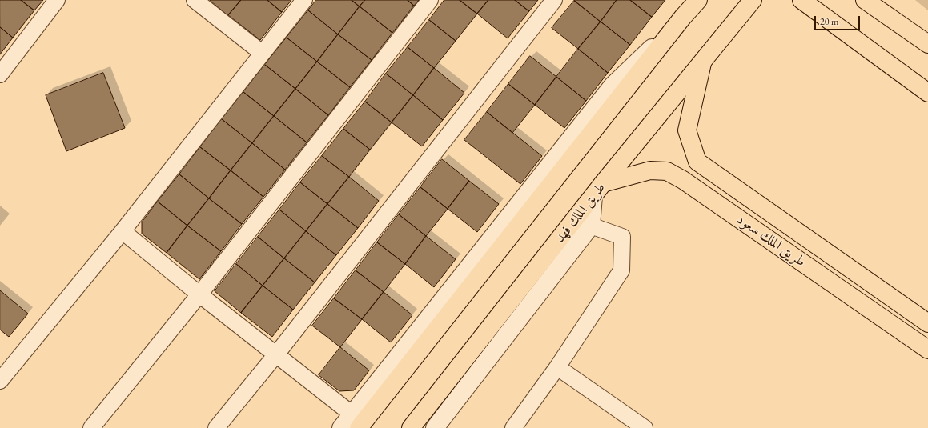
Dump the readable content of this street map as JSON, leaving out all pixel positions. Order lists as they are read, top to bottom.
{
  "streets": {
    "main road": ["طريق الملك فهد", "طريق الملك سعود"]
  },
  "crossings": [
    ["طريق الملك فهد", "طريق الملك سعود"]
  ],
  "scale_bar": "20 m"
}
